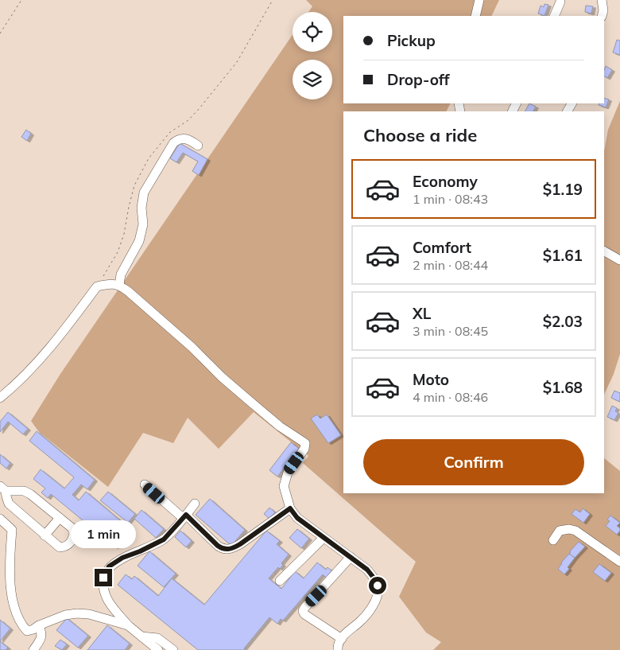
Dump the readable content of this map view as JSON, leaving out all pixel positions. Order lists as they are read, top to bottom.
{
  "page": {
    "banner": ["Pickup", "Drop-off"],
    "heading": "Choose a ride",
    "list": [
      {
        "name": "Economy",
        "note": "1 min · 08:43",
        "value": "$1.19"
      },
      {
        "name": "Comfort",
        "note": "2 min · 08:44",
        "value": "$1.61"
      },
      {
        "name": "XL",
        "note": "3 min · 08:45",
        "value": "$2.03"
      },
      {
        "name": "Moto",
        "note": "4 min · 08:46",
        "value": "$1.68"
      }
    ],
    "buttons": "Confirm",
    "bubble": "1 min"
  }
}
